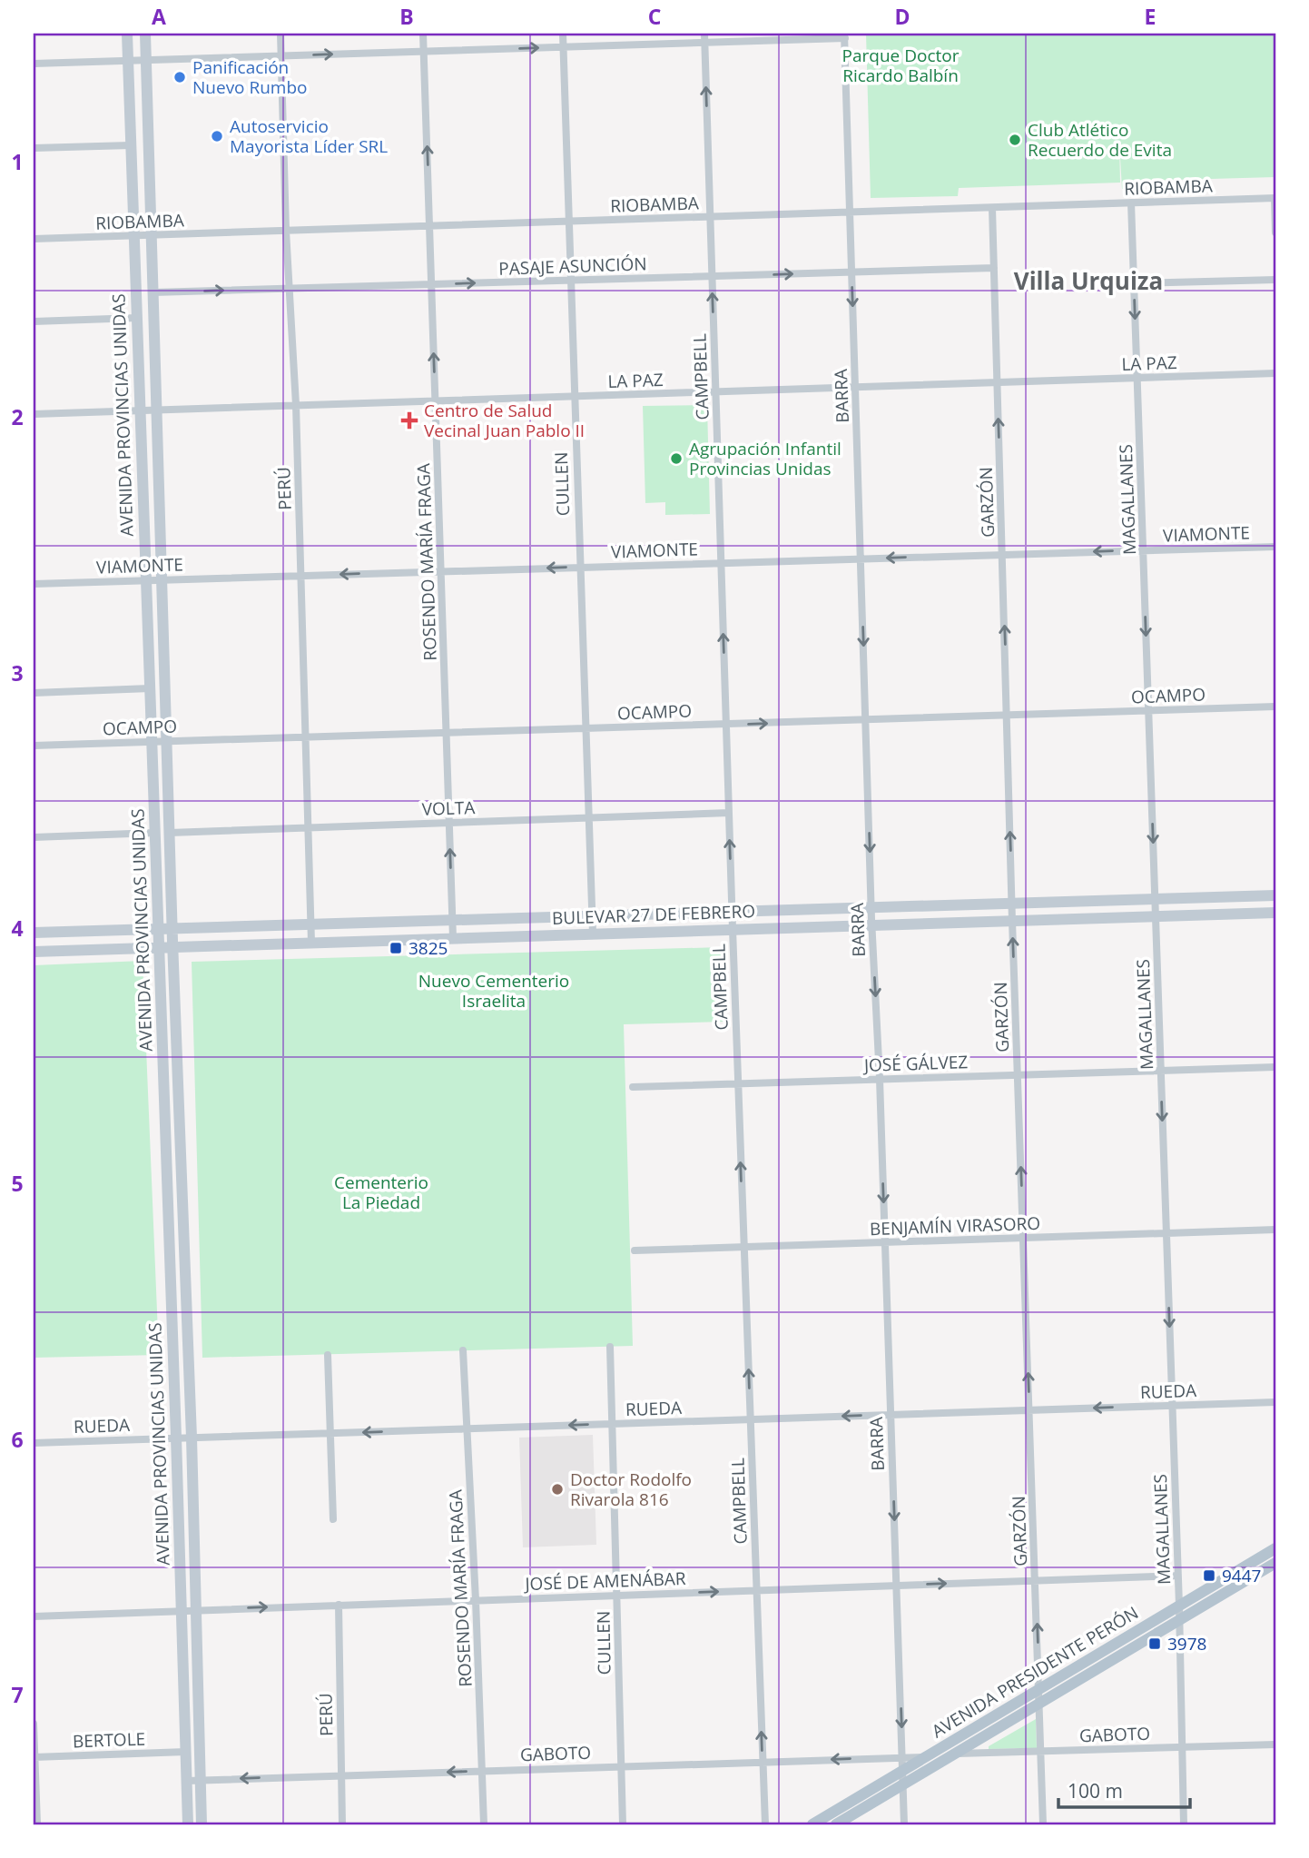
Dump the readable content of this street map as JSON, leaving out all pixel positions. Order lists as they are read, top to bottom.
{
  "streets": {
    "main road": ["AVENIDA PROVINCIAS UNIDAS", "BULEVAR 27 DE FEBRERO", "AVENIDA PRESIDENTE PERÓN"],
    "street": [
      "RIOBAMBA",
      "PASAJE ASUNCIÓN",
      "LA PAZ",
      "CAMPBELL",
      "BARRA",
      "CULLEN",
      "PERÚ",
      "MAGALLANES",
      "GARZÓN",
      "VIAMONTE",
      "ROSENDO MARÍA FRAGA",
      "OCAMPO",
      "VOLTA",
      "JOSÉ GÁLVEZ",
      "BENJAMÍN VIRASORO",
      "RUEDA",
      "JOSÉ DE AMENÁBAR",
      "GABOTO",
      "BERTOLE"
    ]
  },
  "crossings": [
    ["RIOBAMBA", "CAMPBELL"],
    ["RIOBAMBA", "BARRA"],
    ["RIOBAMBA", "AVENIDA PROVINCIAS UNIDAS"],
    ["RIOBAMBA", "CULLEN"],
    ["RIOBAMBA", "PERÚ"],
    ["RIOBAMBA", "MAGALLANES"],
    ["RIOBAMBA", "GARZÓN"],
    ["RIOBAMBA", "ROSENDO MARÍA FRAGA"],
    ["PASAJE ASUNCIÓN", "CAMPBELL"],
    ["PASAJE ASUNCIÓN", "BARRA"],
    ["PASAJE ASUNCIÓN", "AVENIDA PROVINCIAS UNIDAS"],
    ["PASAJE ASUNCIÓN", "CULLEN"],
    ["PASAJE ASUNCIÓN", "PERÚ"],
    ["PASAJE ASUNCIÓN", "GARZÓN"],
    ["PASAJE ASUNCIÓN", "ROSENDO MARÍA FRAGA"],
    ["LA PAZ", "CAMPBELL"],
    ["LA PAZ", "BARRA"],
    ["LA PAZ", "AVENIDA PROVINCIAS UNIDAS"],
    ["LA PAZ", "CULLEN"],
    ["LA PAZ", "PERÚ"],
    ["LA PAZ", "MAGALLANES"],
    ["LA PAZ", "GARZÓN"],
    ["LA PAZ", "ROSENDO MARÍA FRAGA"],
    ["CAMPBELL", "VIAMONTE"],
    ["CAMPBELL", "OCAMPO"],
    ["CAMPBELL", "VOLTA"],
    ["CAMPBELL", "BULEVAR 27 DE FEBRERO"],
    ["CAMPBELL", "JOSÉ GÁLVEZ"],
    ["CAMPBELL", "BENJAMÍN VIRASORO"],
    ["CAMPBELL", "RUEDA"],
    ["CAMPBELL", "JOSÉ DE AMENÁBAR"],
    ["CAMPBELL", "GABOTO"],
    ["BARRA", "VIAMONTE"],
    ["BARRA", "OCAMPO"],
    ["BARRA", "BULEVAR 27 DE FEBRERO"],
    ["BARRA", "JOSÉ GÁLVEZ"],
    ["BARRA", "BENJAMÍN VIRASORO"],
    ["BARRA", "RUEDA"],
    ["BARRA", "JOSÉ DE AMENÁBAR"],
    ["BARRA", "AVENIDA PRESIDENTE PERÓN"],
    ["BARRA", "GABOTO"],
    ["AVENIDA PROVINCIAS UNIDAS", "VIAMONTE"],
    ["AVENIDA PROVINCIAS UNIDAS", "OCAMPO"],
    ["AVENIDA PROVINCIAS UNIDAS", "VOLTA"],
    ["AVENIDA PROVINCIAS UNIDAS", "BULEVAR 27 DE FEBRERO"],
    ["AVENIDA PROVINCIAS UNIDAS", "RUEDA"],
    ["AVENIDA PROVINCIAS UNIDAS", "JOSÉ DE AMENÁBAR"],
    ["AVENIDA PROVINCIAS UNIDAS", "GABOTO"],
    ["AVENIDA PROVINCIAS UNIDAS", "BERTOLE"],
    ["CULLEN", "VIAMONTE"],
    ["CULLEN", "OCAMPO"],
    ["CULLEN", "VOLTA"],
    ["CULLEN", "BULEVAR 27 DE FEBRERO"],
    ["CULLEN", "RUEDA"],
    ["CULLEN", "JOSÉ DE AMENÁBAR"],
    ["CULLEN", "GABOTO"],
    ["PERÚ", "VIAMONTE"],
    ["PERÚ", "OCAMPO"],
    ["PERÚ", "VOLTA"],
    ["PERÚ", "BULEVAR 27 DE FEBRERO"],
    ["PERÚ", "JOSÉ DE AMENÁBAR"],
    ["PERÚ", "GABOTO"],
    ["MAGALLANES", "VIAMONTE"],
    ["MAGALLANES", "OCAMPO"],
    ["MAGALLANES", "BULEVAR 27 DE FEBRERO"],
    ["MAGALLANES", "JOSÉ GÁLVEZ"],
    ["MAGALLANES", "BENJAMÍN VIRASORO"],
    ["MAGALLANES", "RUEDA"],
    ["MAGALLANES", "JOSÉ DE AMENÁBAR"],
    ["MAGALLANES", "AVENIDA PRESIDENTE PERÓN"],
    ["MAGALLANES", "GABOTO"],
    ["GARZÓN", "VIAMONTE"],
    ["GARZÓN", "OCAMPO"],
    ["GARZÓN", "BULEVAR 27 DE FEBRERO"],
    ["GARZÓN", "JOSÉ GÁLVEZ"],
    ["GARZÓN", "BENJAMÍN VIRASORO"],
    ["GARZÓN", "RUEDA"],
    ["GARZÓN", "JOSÉ DE AMENÁBAR"],
    ["GARZÓN", "AVENIDA PRESIDENTE PERÓN"],
    ["GARZÓN", "GABOTO"],
    ["VIAMONTE", "ROSENDO MARÍA FRAGA"],
    ["ROSENDO MARÍA FRAGA", "OCAMPO"],
    ["ROSENDO MARÍA FRAGA", "VOLTA"],
    ["ROSENDO MARÍA FRAGA", "BULEVAR 27 DE FEBRERO"],
    ["ROSENDO MARÍA FRAGA", "RUEDA"],
    ["ROSENDO MARÍA FRAGA", "JOSÉ DE AMENÁBAR"],
    ["ROSENDO MARÍA FRAGA", "GABOTO"],
    ["AVENIDA PRESIDENTE PERÓN", "GABOTO"]
  ],
  "one_way": [
    "PASAJE ASUNCIÓN",
    "CAMPBELL",
    "BARRA",
    "MAGALLANES",
    "GARZÓN",
    "VIAMONTE",
    "RUEDA",
    "JOSÉ DE AMENÁBAR",
    "GABOTO"
  ],
  "districts": ["Villa Urquiza"],
  "parks": ["Parque Doctor Ricardo Balbín", "Nuevo Cementerio Israelita", "Cementerio La Piedad"],
  "places": {
    "other": [
      "Panificación Nuevo Rumbo",
      "Autoservicio Mayorista Líder SRL",
      "Club Atlético Recuerdo de Evita",
      "Agrupación Infantil Provincias Unidas",
      "Doctor Rodolfo Rivarola 816"
    ],
    "health": ["Centro de Salud Vecinal Juan Pablo II"],
    "transit": ["3825", "9447", "3978"]
  },
  "scale_bar": "100 m",
  "grid": {
    "columns": [
      "A",
      "B",
      "C",
      "D",
      "E"
    ],
    "rows": [
      "1",
      "2",
      "3",
      "4",
      "5",
      "6",
      "7"
    ]
  }
}
